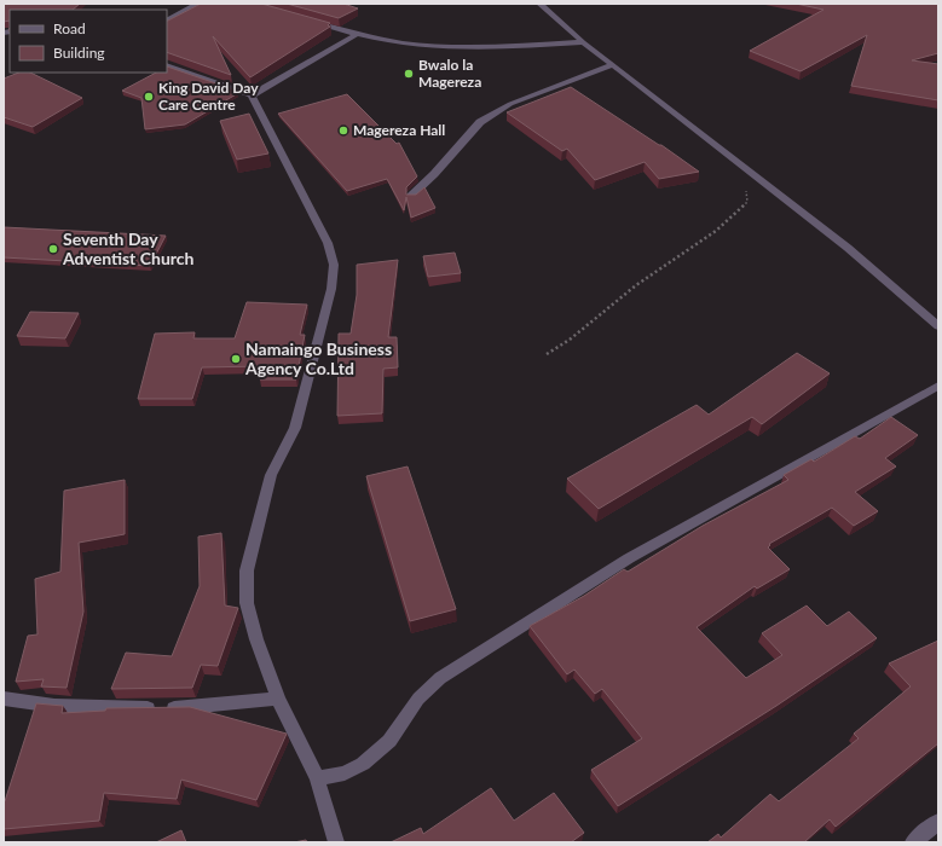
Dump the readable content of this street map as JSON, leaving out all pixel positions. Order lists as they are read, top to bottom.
{
  "places": [
    "Bwalo la Magereza",
    "King David Day Care Centre",
    "Magereza Hall",
    "Seventh Day Adventist Church",
    "Namaingo Business Agency Co.Ltd"
  ],
  "legend": ["Road", "Building"]
}
